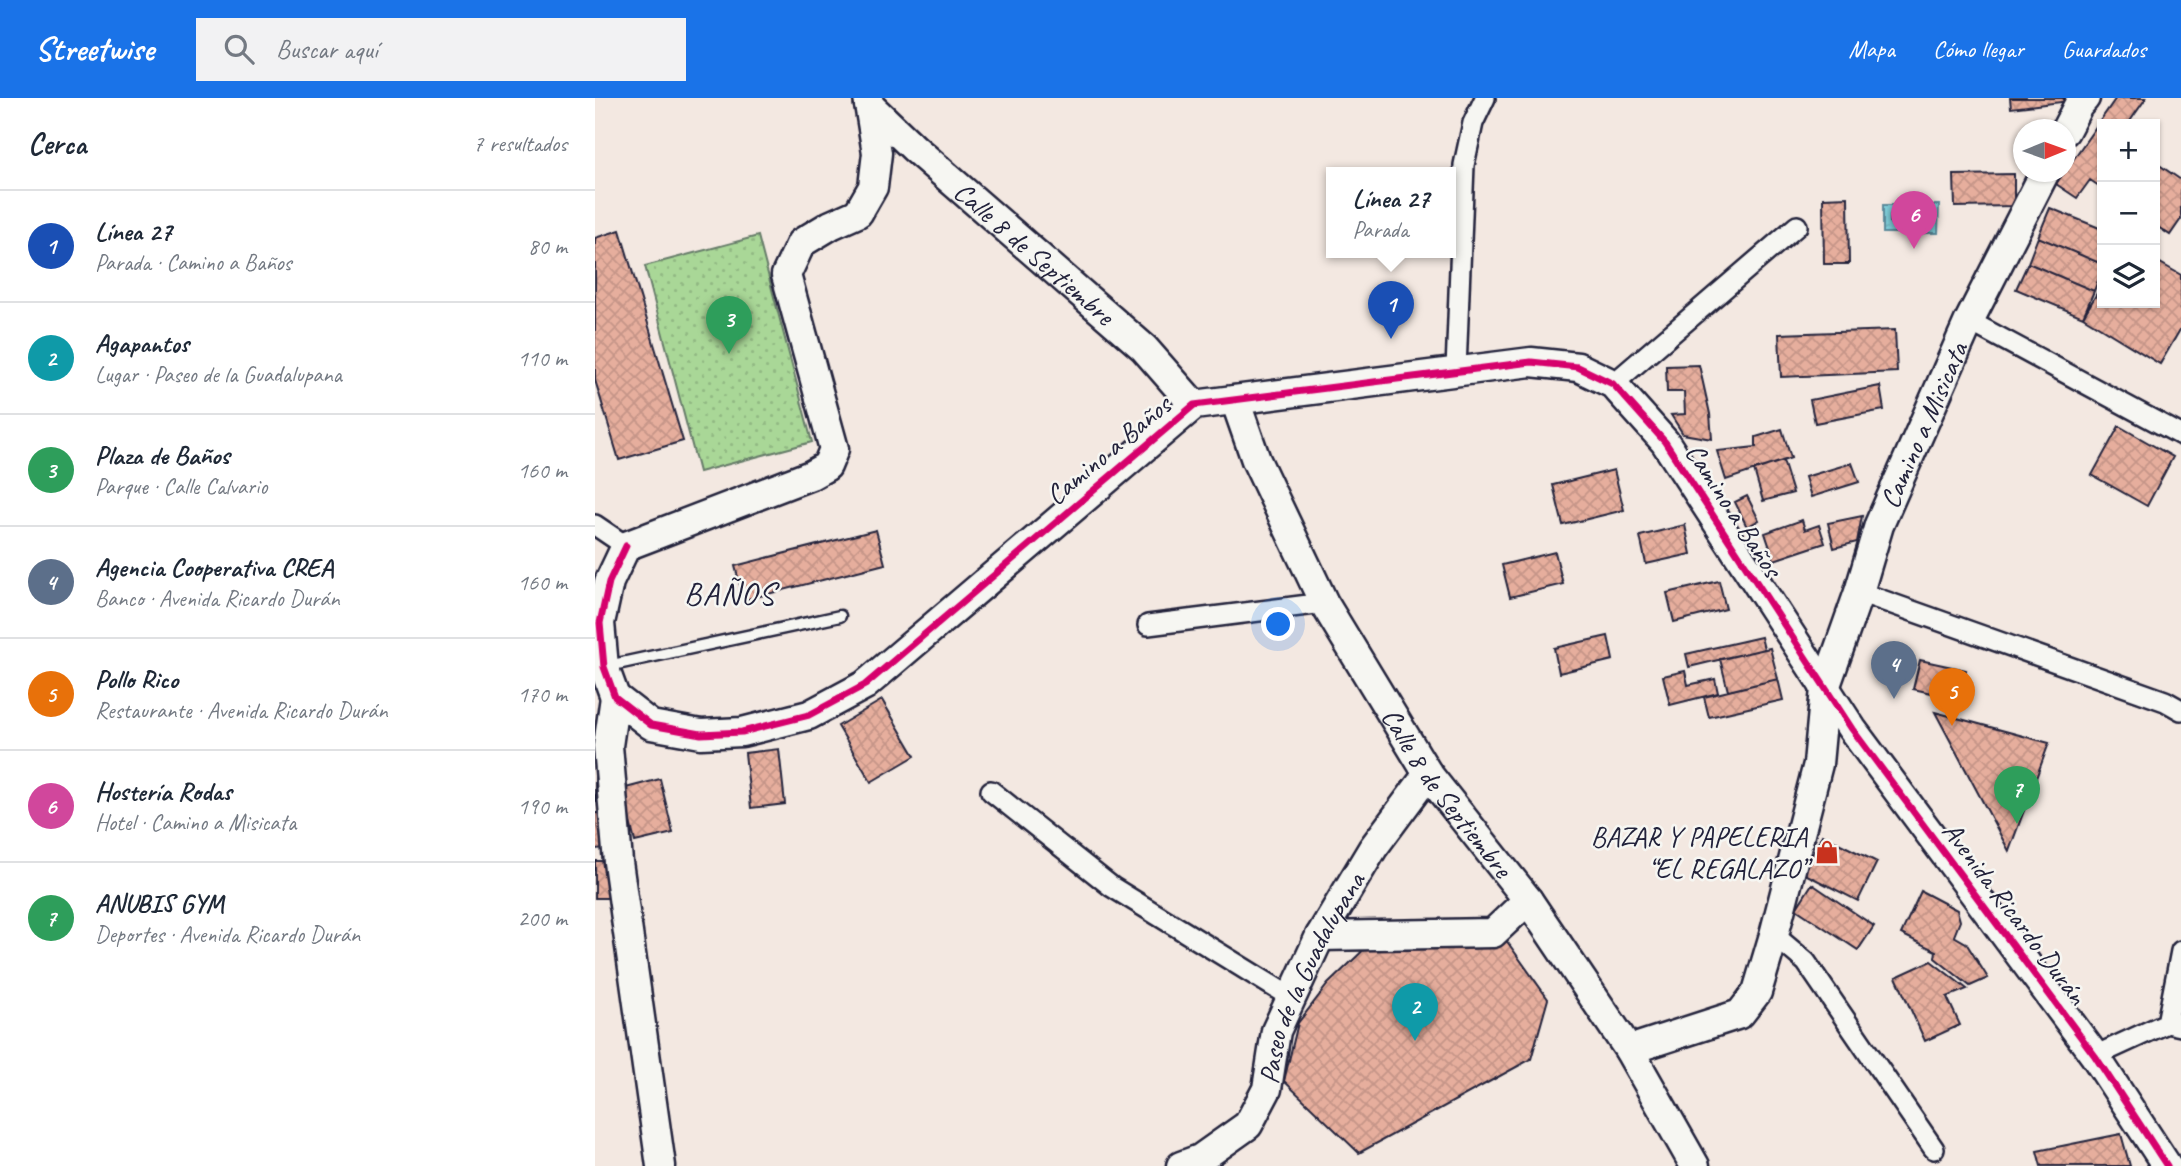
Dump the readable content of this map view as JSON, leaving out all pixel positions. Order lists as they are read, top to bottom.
{
  "streets": {
    "street": [
      "Calle 8 de Septiembre",
      "Camino a Misicata",
      "Camino a Baños",
      "Avenida Ricardo Durán",
      "Paseo de la Guadalupana"
    ]
  },
  "crossings": [
    ["Calle 8 de Septiembre", "Camino a Misicata"],
    ["Calle 8 de Septiembre", "Camino a Baños"],
    ["Calle 8 de Septiembre", "Paseo de la Guadalupana"],
    ["Camino a Misicata", "Camino a Baños"],
    ["Camino a Misicata", "Avenida Ricardo Durán"],
    ["Camino a Baños", "Avenida Ricardo Durán"]
  ],
  "districts": ["BAÑOS"],
  "places": {
    "shop": ["BAZAR Y PAPELERIA “EL REGALAZO”"]
  },
  "north": "right",
  "page": {
    "header": "Streetwise",
    "search": "Buscar aquí",
    "nav": ["Mapa", "Cómo llegar", "Guardados"],
    "heading": ["Cerca", "7 resultados"],
    "map_buttons": ["+", "−"],
    "popup": ["Línea 27", "Parada"],
    "list": [
      {
        "mark": "1",
        "name": "Línea 27",
        "note": "Parada · Camino a Baños",
        "value": "80 m"
      },
      {
        "mark": "2",
        "name": "Agapantos",
        "note": "Lugar · Paseo de la Guadalupana",
        "value": "110 m"
      },
      {
        "mark": "3",
        "name": "Plaza de Baños",
        "note": "Parque · Calle Calvario",
        "value": "160 m"
      },
      {
        "mark": "4",
        "name": "Agencia Cooperativa CREA",
        "note": "Banco · Avenida Ricardo Durán",
        "value": "160 m"
      },
      {
        "mark": "5",
        "name": "Pollo Rico",
        "note": "Restaurante · Avenida Ricardo Durán",
        "value": "170 m"
      },
      {
        "mark": "6",
        "name": "Hostería Rodas",
        "note": "Hotel · Camino a Misicata",
        "value": "190 m"
      },
      {
        "mark": "7",
        "name": "ANUBIS GYM",
        "note": "Deportes · Avenida Ricardo Durán",
        "value": "200 m"
      }
    ],
    "pins": [
      "6",
      "1",
      "3",
      "4",
      "5",
      "7",
      "2"
    ]
  }
}
